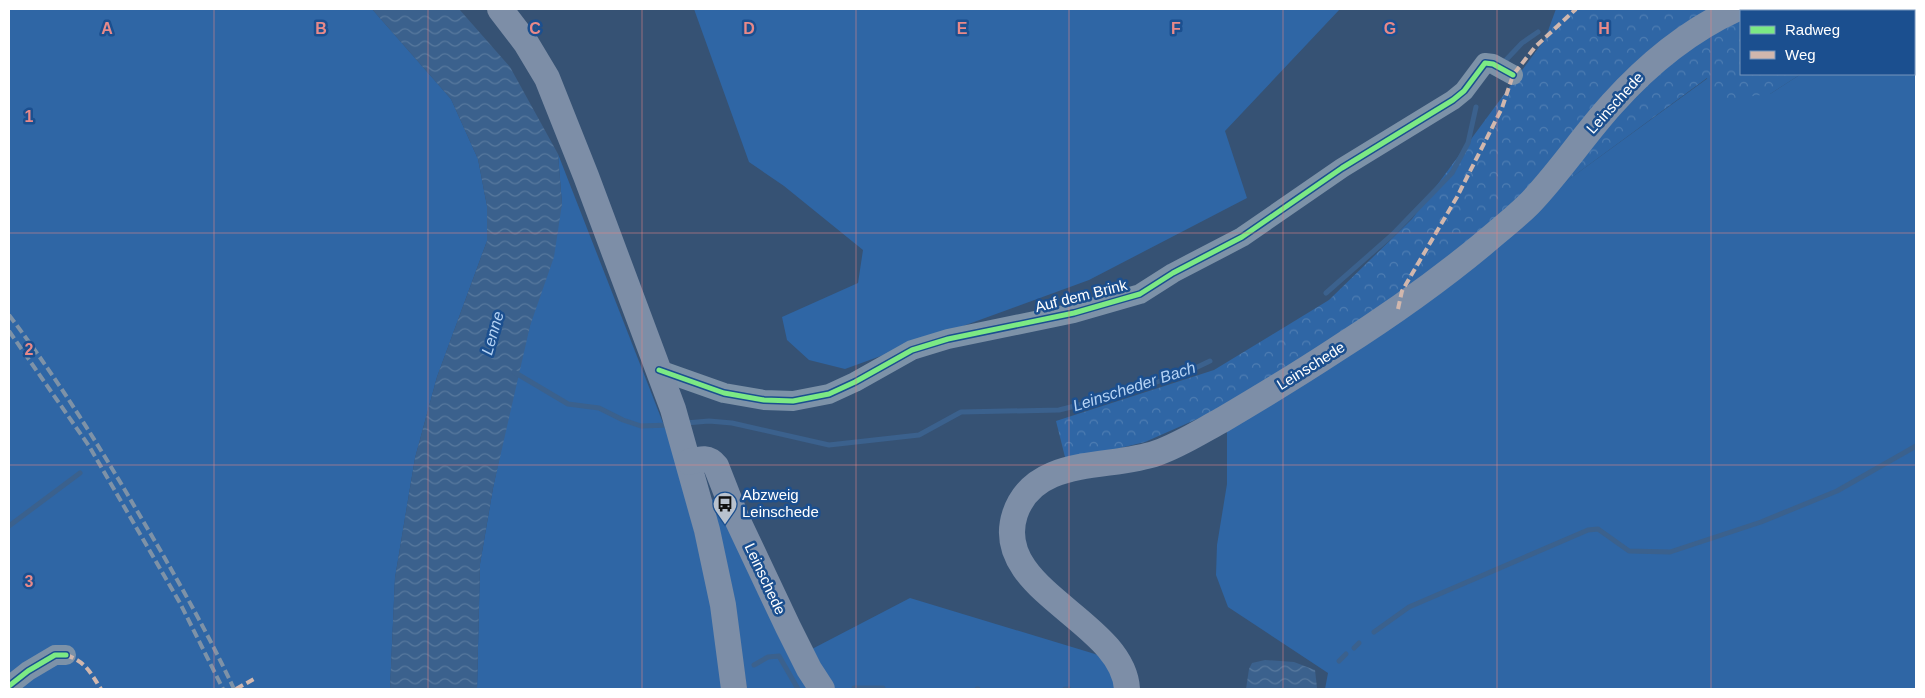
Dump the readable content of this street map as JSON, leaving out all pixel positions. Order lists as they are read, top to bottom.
{
  "streets": {
    "main road": ["Leinschede"],
    "street": ["Auf dem Brink"]
  },
  "water": ["Lenne", "Leinscheder Bach"],
  "places": {
    "bus stop": ["Abzweig Leinschede"]
  },
  "legend": ["Radweg", "Weg"],
  "grid": {
    "columns": [
      "A",
      "B",
      "C",
      "D",
      "E",
      "F",
      "G",
      "H"
    ],
    "rows": ["1", "2", "3"]
  }
}
